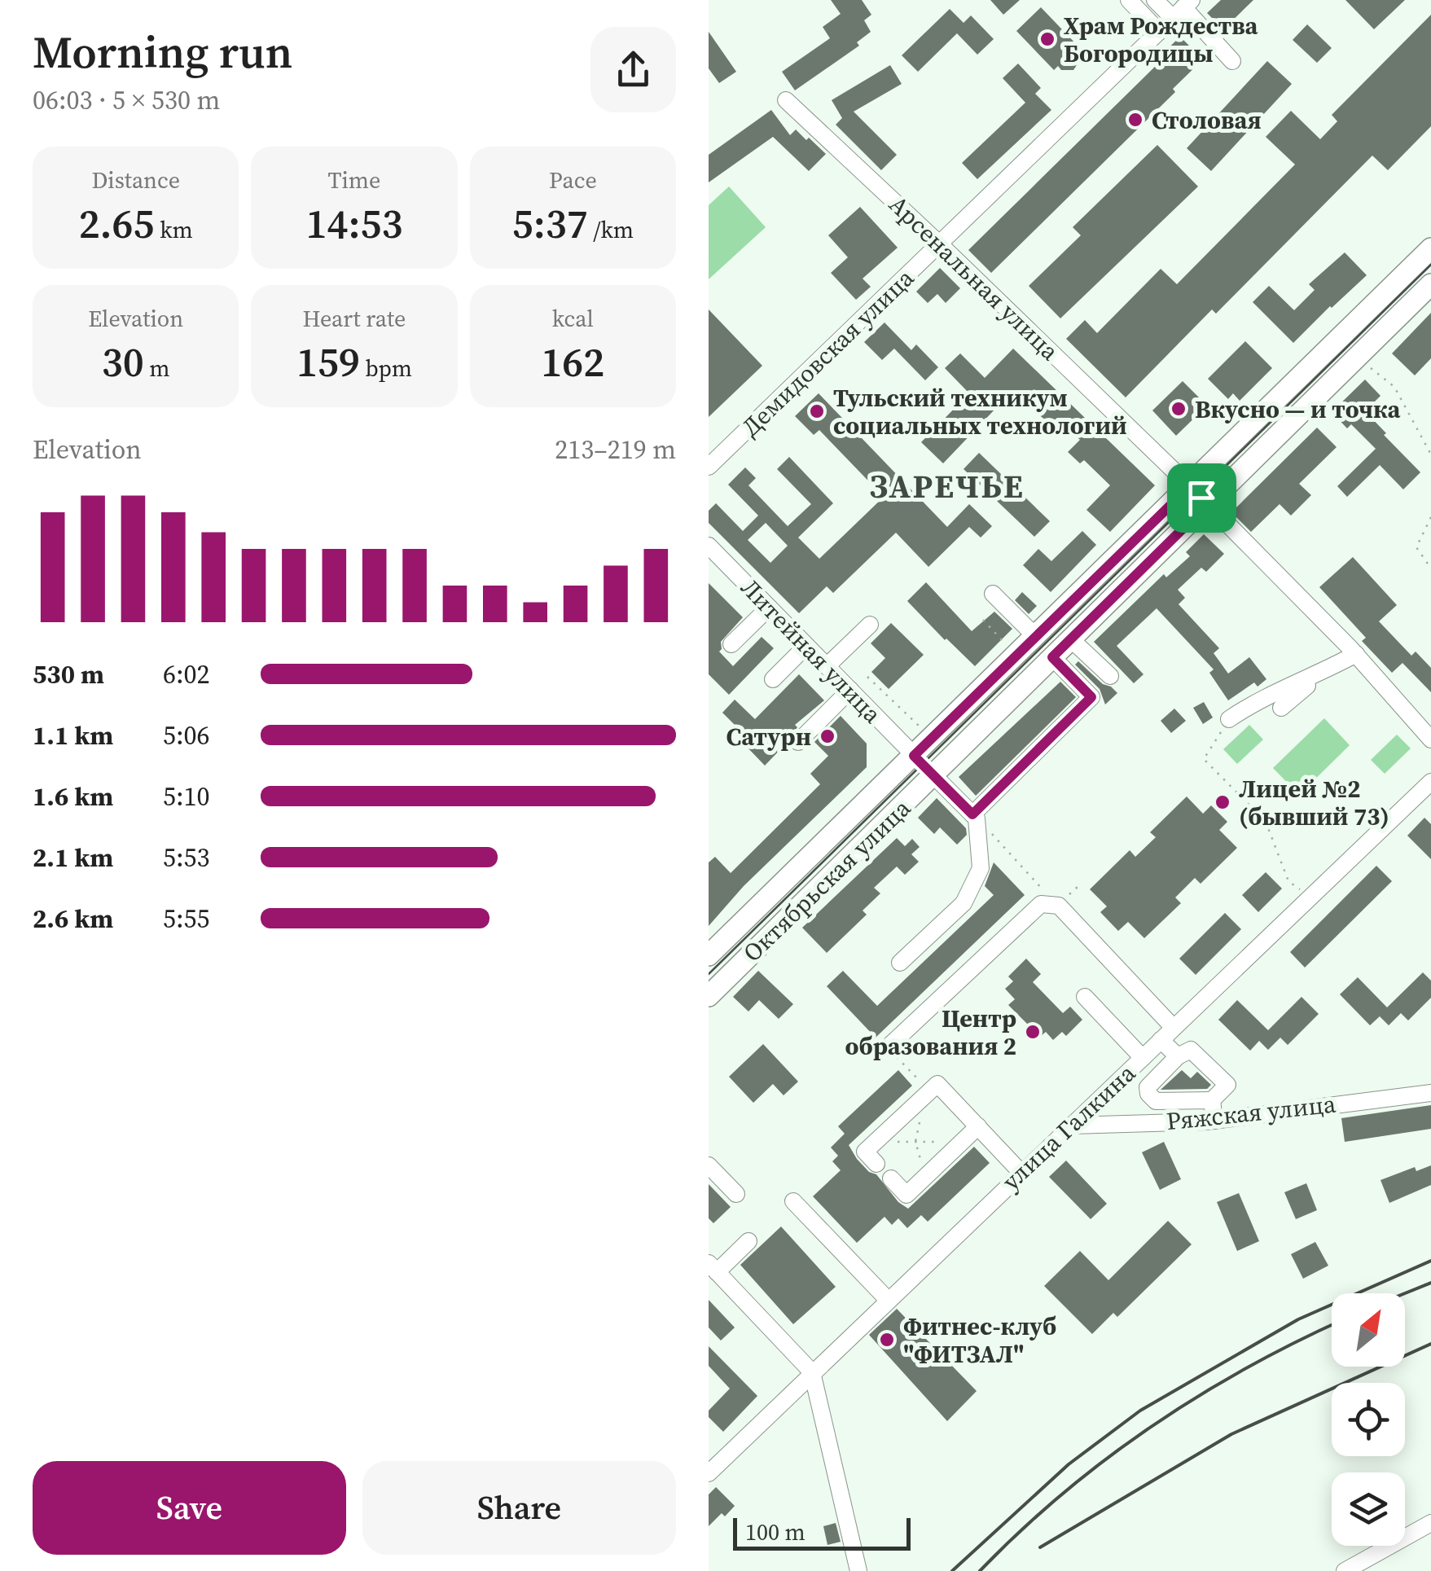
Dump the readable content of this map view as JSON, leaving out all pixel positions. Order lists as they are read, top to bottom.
{
  "streets": {
    "main road": ["Арсенальная улица", "Октябрьская улица"],
    "street": [
      "Демидовская улица",
      "Литейная улица",
      "Ряжская улица",
      "улица Галкина"
    ]
  },
  "crossings": [
    ["Арсенальная улица", "Демидовская улица"],
    ["Арсенальная улица", "Октябрьская улица"],
    ["Литейная улица", "Октябрьская улица"],
    ["Ряжская улица", "улица Галкина"]
  ],
  "districts": ["ЗАРЕЧЬЕ"],
  "places": [
    "Храм Рождества Богородицы",
    "Столовая",
    "Вкусно — и точка",
    "Тульский техникум социальных технологий",
    "Сатурн",
    "Лицей №2 (бывший 73)",
    "Центр образования 2",
    "Фитнес-клуб \"ФИТЗАЛ\""
  ],
  "scale_bar": "100 m",
  "north": "top right",
  "page": {
    "heading": ["Morning run", "06:03 · 5 × 530 m"],
    "stats": [
      ["Distance", "2.65 km"],
      ["Time", "14:53"],
      ["Pace", "5:37 /km"],
      ["Elevation", "30 m"],
      ["Heart rate", "159 bpm"],
      ["kcal", "162"]
    ],
    "chart": ["Elevation", "213–219 m"],
    "list": [
      {
        "name": "530 m",
        "note": "6:02"
      },
      {
        "name": "1.1 km",
        "note": "5:06"
      },
      {
        "name": "1.6 km",
        "note": "5:10"
      },
      {
        "name": "2.1 km",
        "note": "5:53"
      },
      {
        "name": "2.6 km",
        "note": "5:55"
      }
    ],
    "buttons": ["Save", "Share"],
    "scale": "100 m"
  }
}
